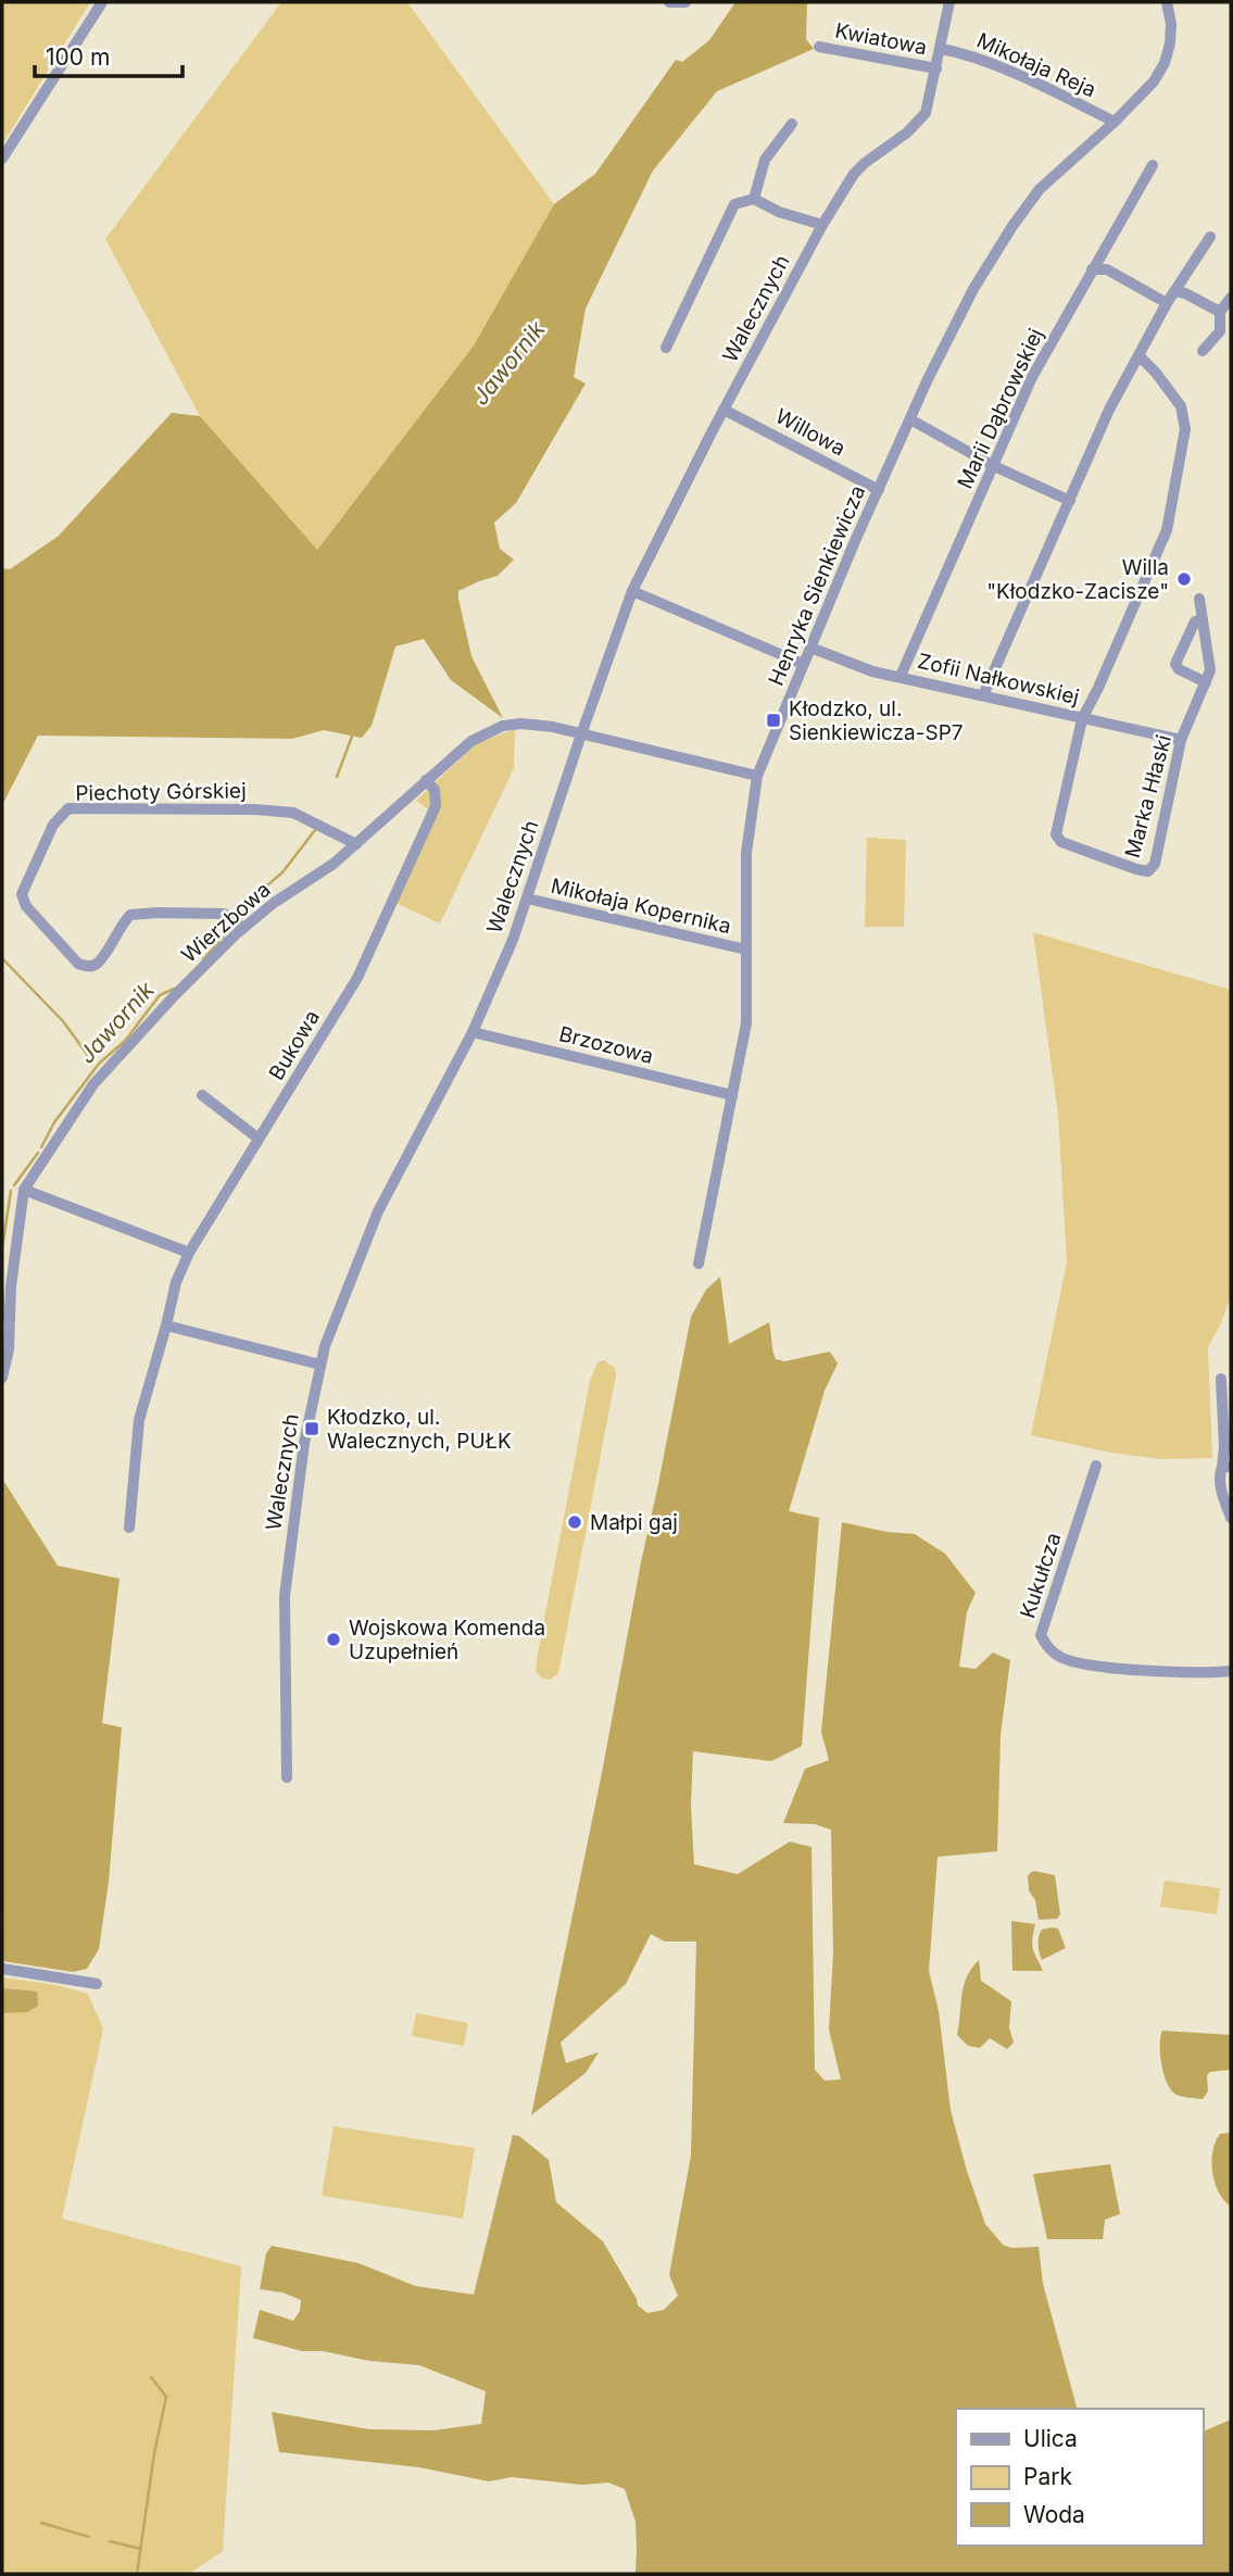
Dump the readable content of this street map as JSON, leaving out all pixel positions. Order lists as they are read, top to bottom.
{
  "streets": {
    "street": [
      "Kwiatowa",
      "Mikołaja Reja",
      "Walecznych",
      "Marii Dąbrowskiej",
      "Willowa",
      "Henryka Sienkiewicza",
      "Zofii Nałkowskiej",
      "Piechoty Górskiej",
      "Marka Hłaski",
      "Mikołaja Kopernika",
      "Wierzbowa",
      "Bukowa",
      "Brzozowa",
      "Kukułcza"
    ]
  },
  "crossings": [
    ["Kwiatowa", "Walecznych"],
    ["Mikołaja Reja", "Walecznych"],
    ["Mikołaja Reja", "Henryka Sienkiewicza"],
    ["Walecznych", "Willowa"],
    ["Walecznych", "Mikołaja Kopernika"],
    ["Walecznych", "Wierzbowa"],
    ["Walecznych", "Brzozowa"],
    ["Marii Dąbrowskiej", "Zofii Nałkowskiej"],
    ["Willowa", "Henryka Sienkiewicza"],
    ["Henryka Sienkiewicza", "Zofii Nałkowskiej"],
    ["Henryka Sienkiewicza", "Mikołaja Kopernika"],
    ["Henryka Sienkiewicza", "Wierzbowa"],
    ["Henryka Sienkiewicza", "Brzozowa"],
    ["Zofii Nałkowskiej", "Marka Hłaski"],
    ["Piechoty Górskiej", "Wierzbowa"],
    ["Wierzbowa", "Bukowa"]
  ],
  "water": ["Jawornik"],
  "places": {
    "other": ["Willa \"Kłodzko-Zacisze\"", "Małpi gaj", "Wojskowa Komenda Uzupełnień"],
    "transit": ["Kłodzko, ul. Sienkiewicza-SP7", "Kłodzko, ul. Walecznych, PUŁK"]
  },
  "legend": ["Ulica", "Park", "Woda"],
  "scale_bar": "100 m"
}
